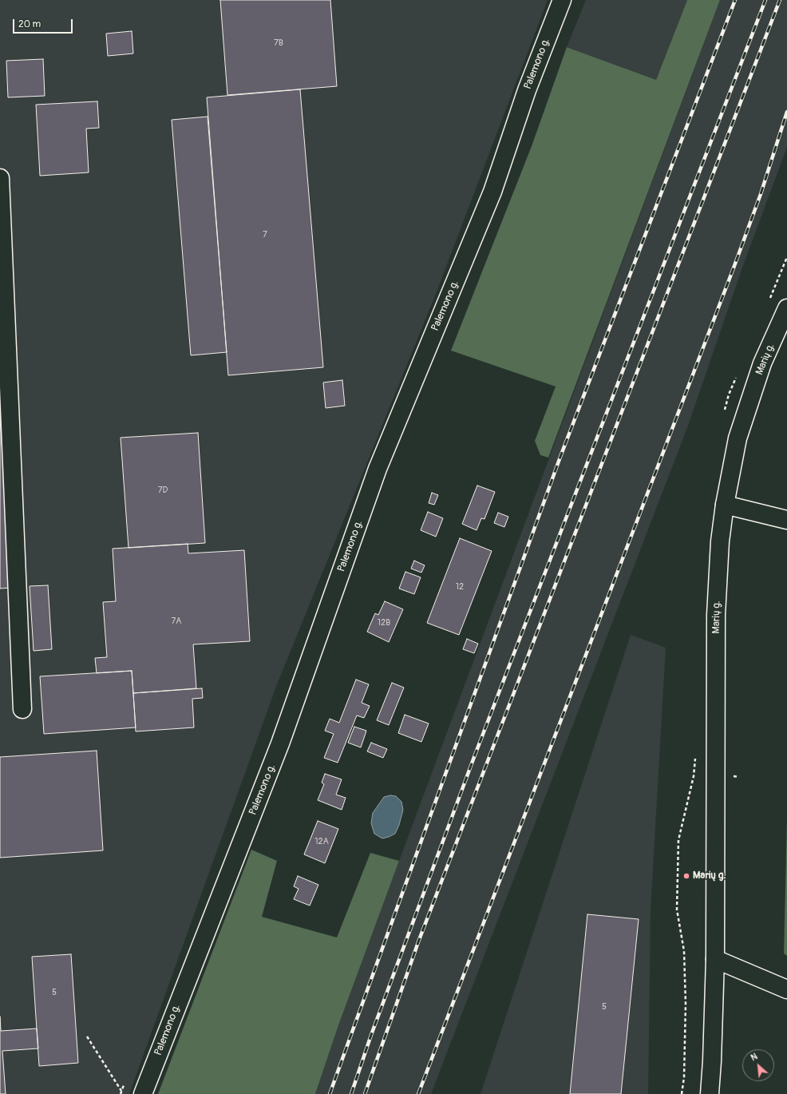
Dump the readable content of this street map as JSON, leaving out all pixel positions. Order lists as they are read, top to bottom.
{
  "streets": {
    "street": ["Palemono g.", "Marių g."]
  },
  "places": ["Marių g."],
  "house_numbers": [
    "7B",
    "7",
    "7D",
    "12",
    "7A",
    "12B",
    "12A",
    "5",
    "5"
  ],
  "scale_bar": "20 m",
  "north": "top left"
}
